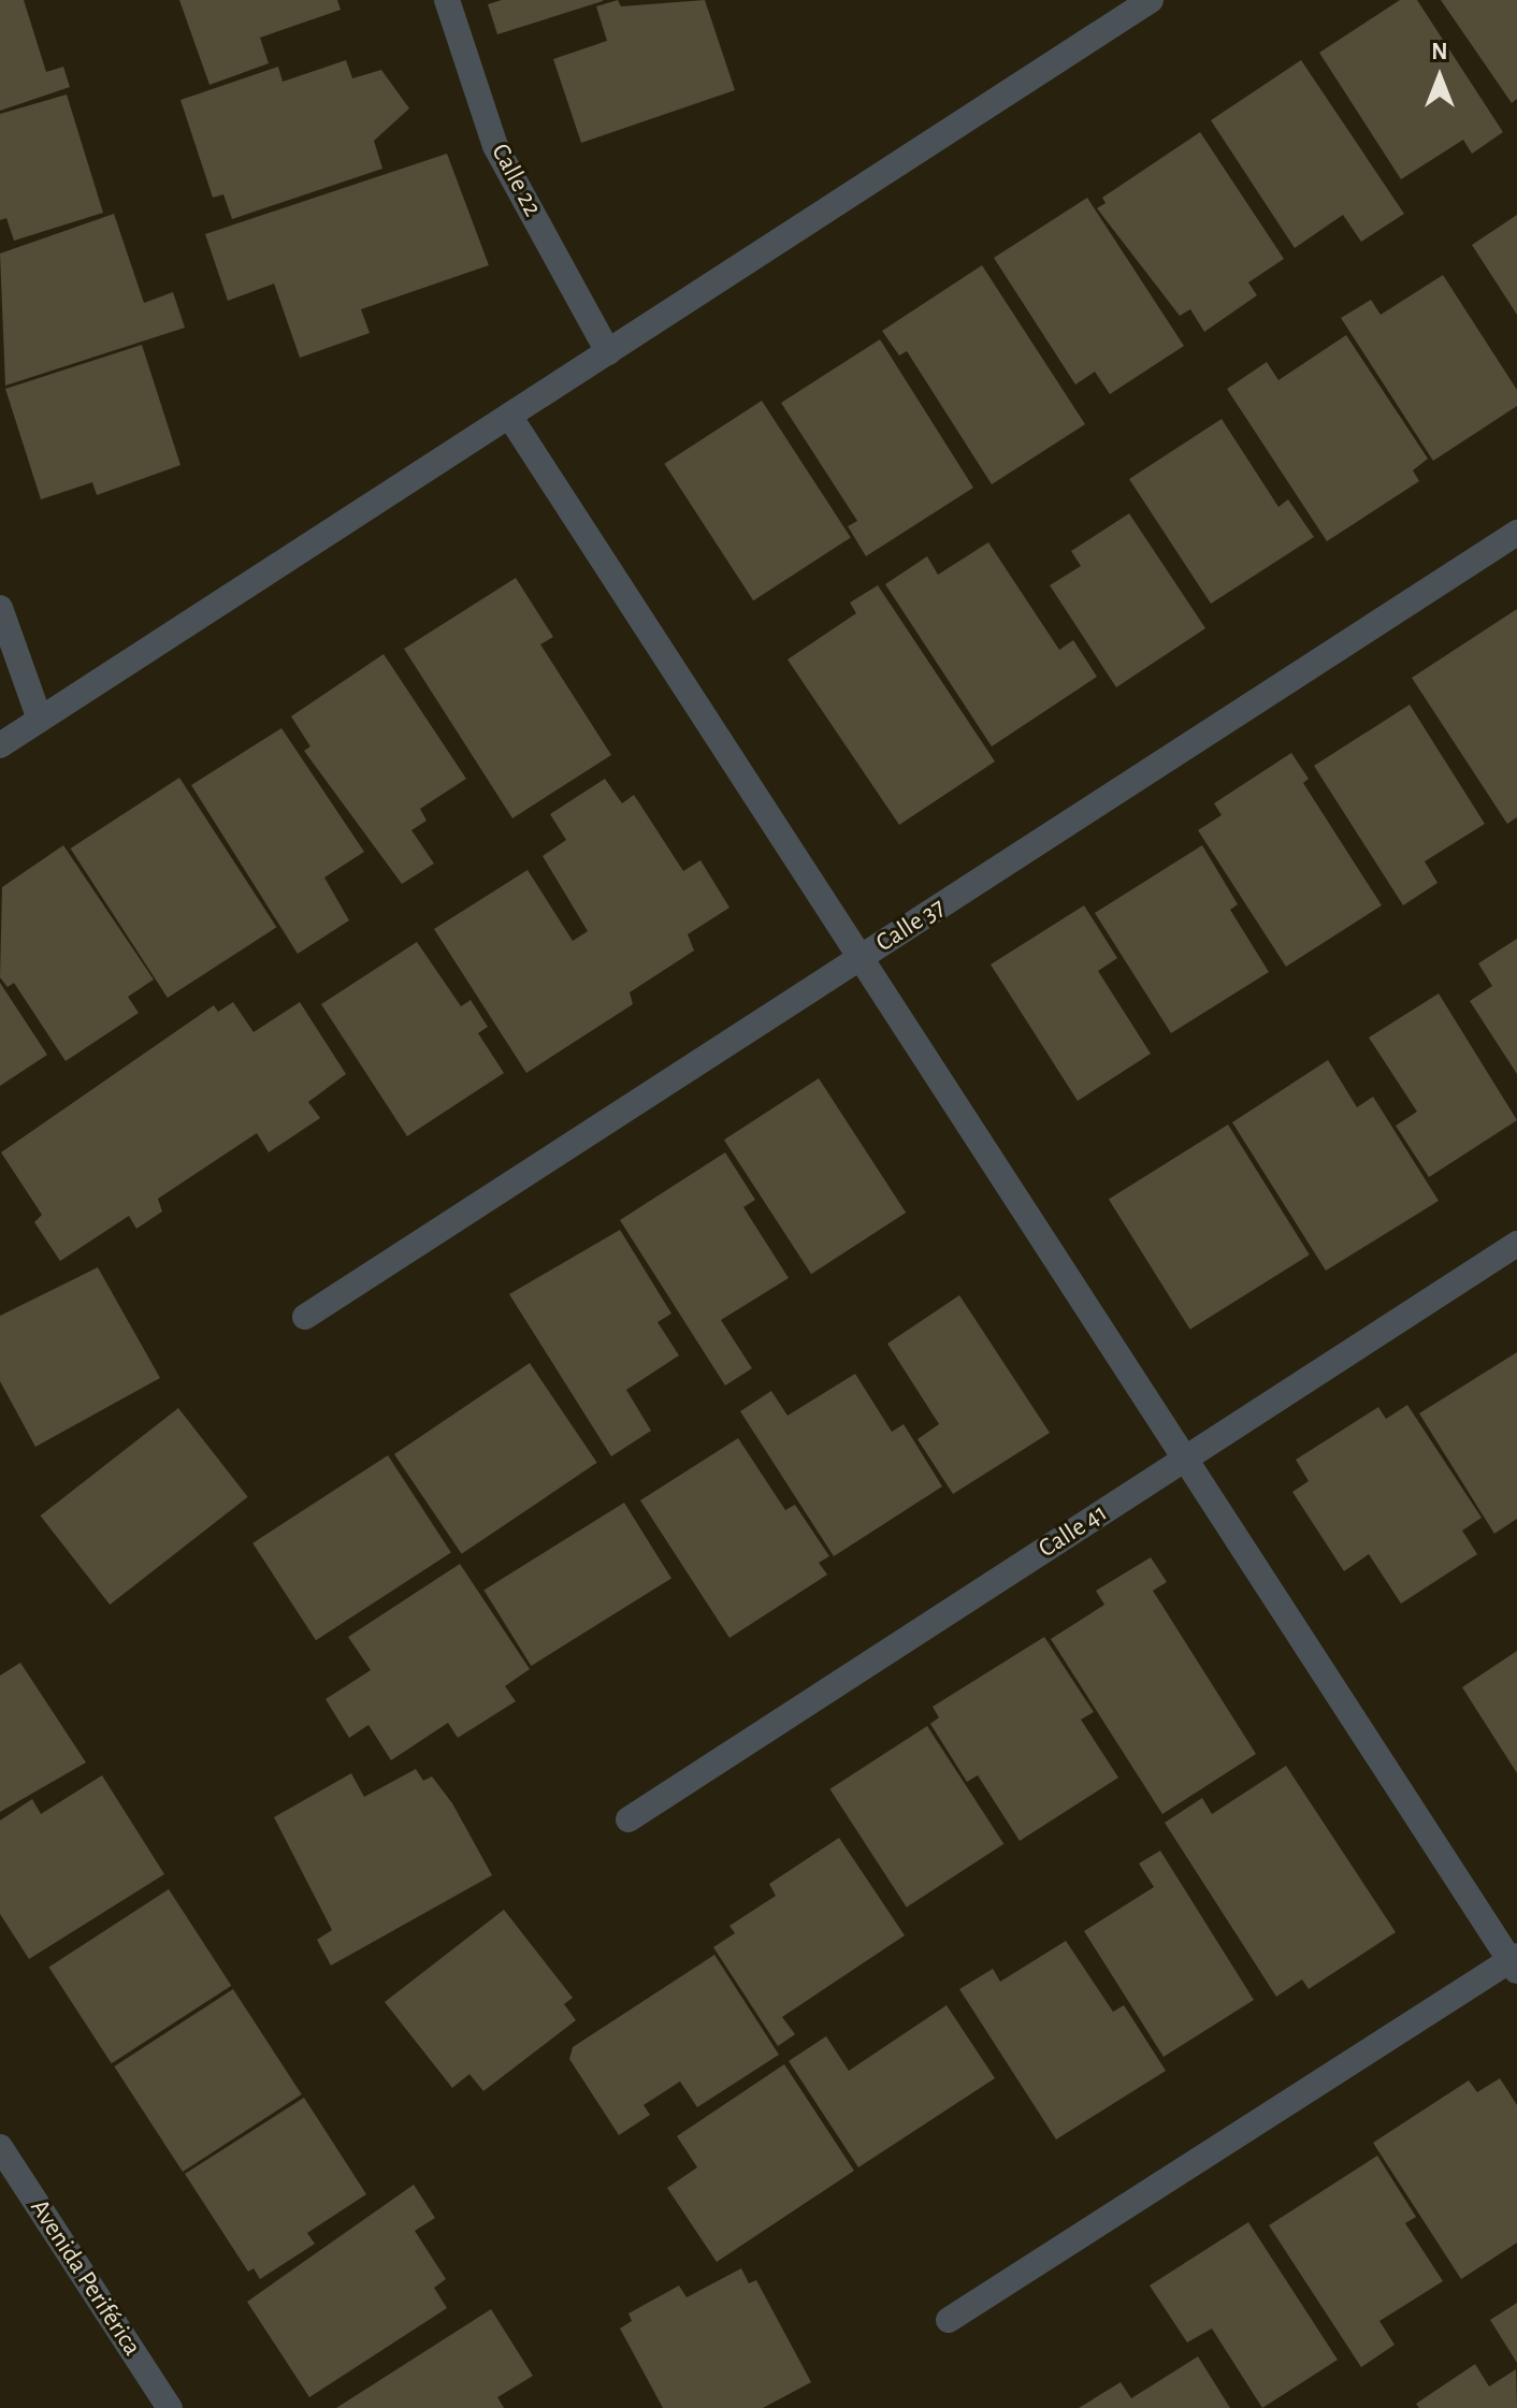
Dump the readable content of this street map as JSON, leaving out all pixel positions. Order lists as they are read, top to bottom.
{
  "streets": {
    "street": [
      "Calle 22",
      "Calle 37",
      "Calle 41",
      "Avenida Periférica"
    ]
  },
  "north": "top"
}
